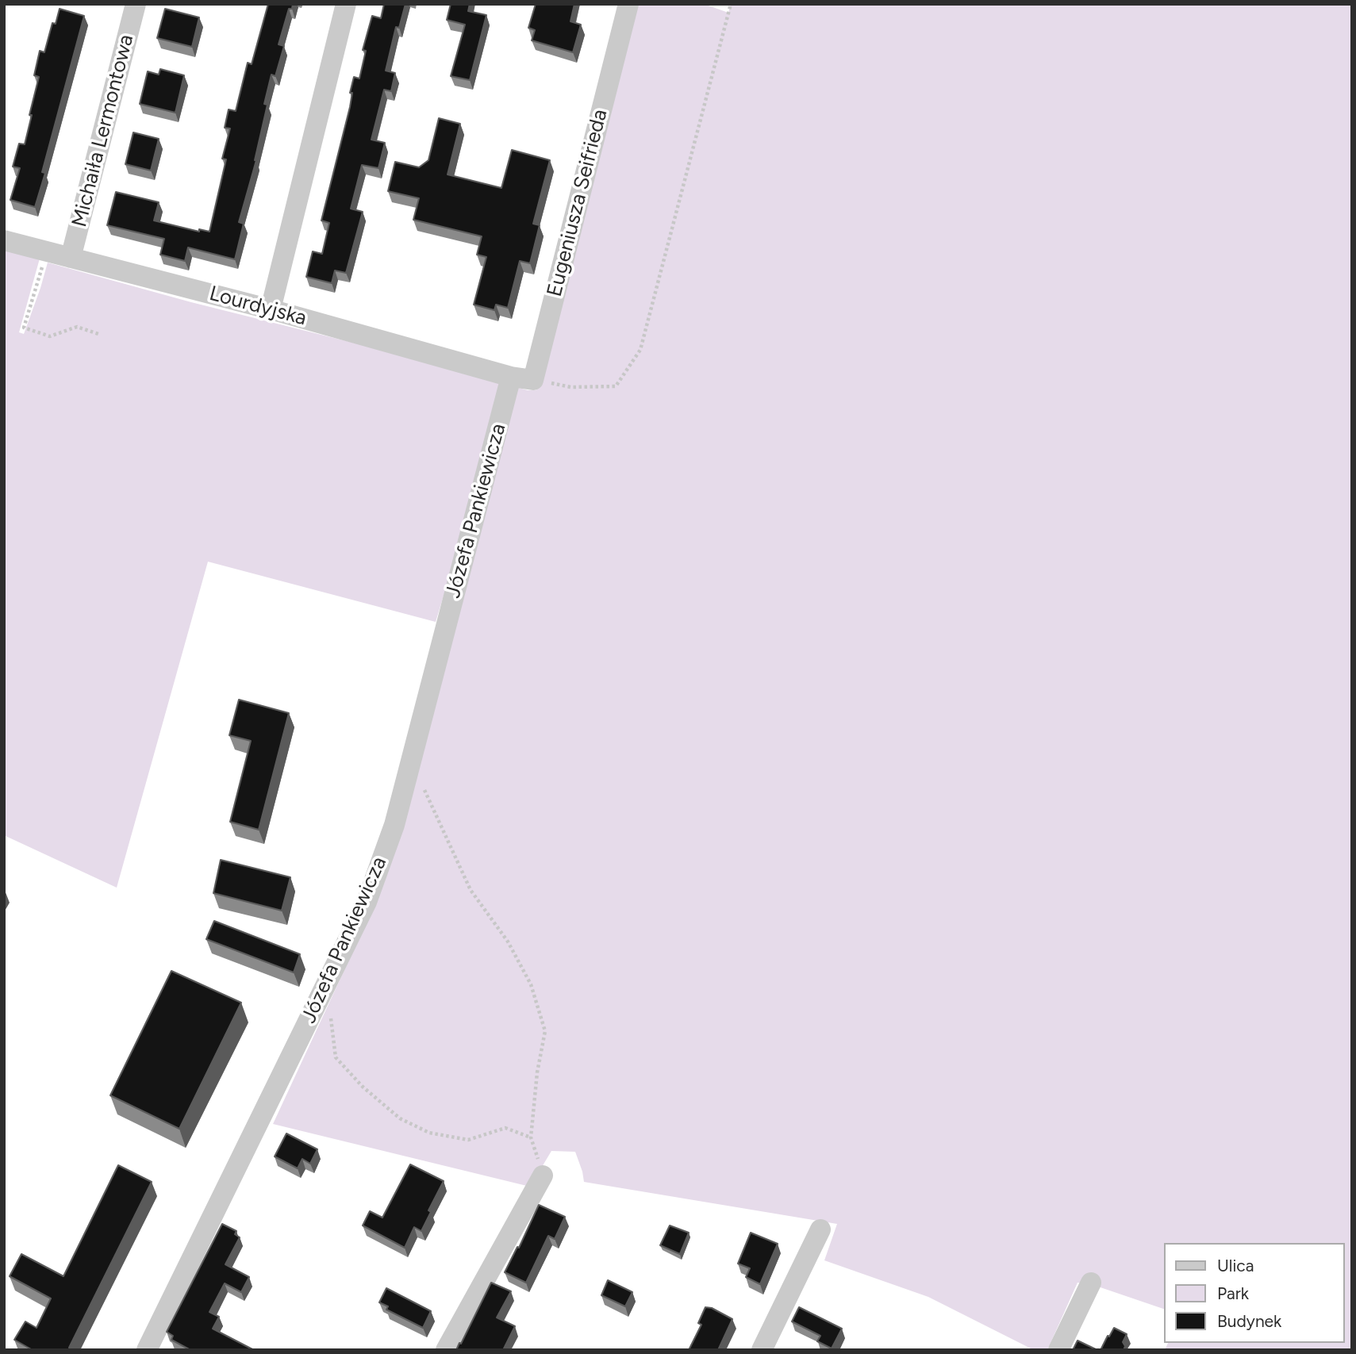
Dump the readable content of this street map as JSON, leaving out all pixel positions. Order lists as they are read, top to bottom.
{
  "streets": {
    "street": [
      "Michaiła Lermontowa",
      "Eugeniusza Seifrieda",
      "Lourdyjska",
      "Józefa Pankiewicza"
    ]
  },
  "crossings": [
    ["Michaiła Lermontowa", "Lourdyjska"],
    ["Lourdyjska", "Józefa Pankiewicza"]
  ],
  "legend": ["Ulica", "Park", "Budynek"]
}
